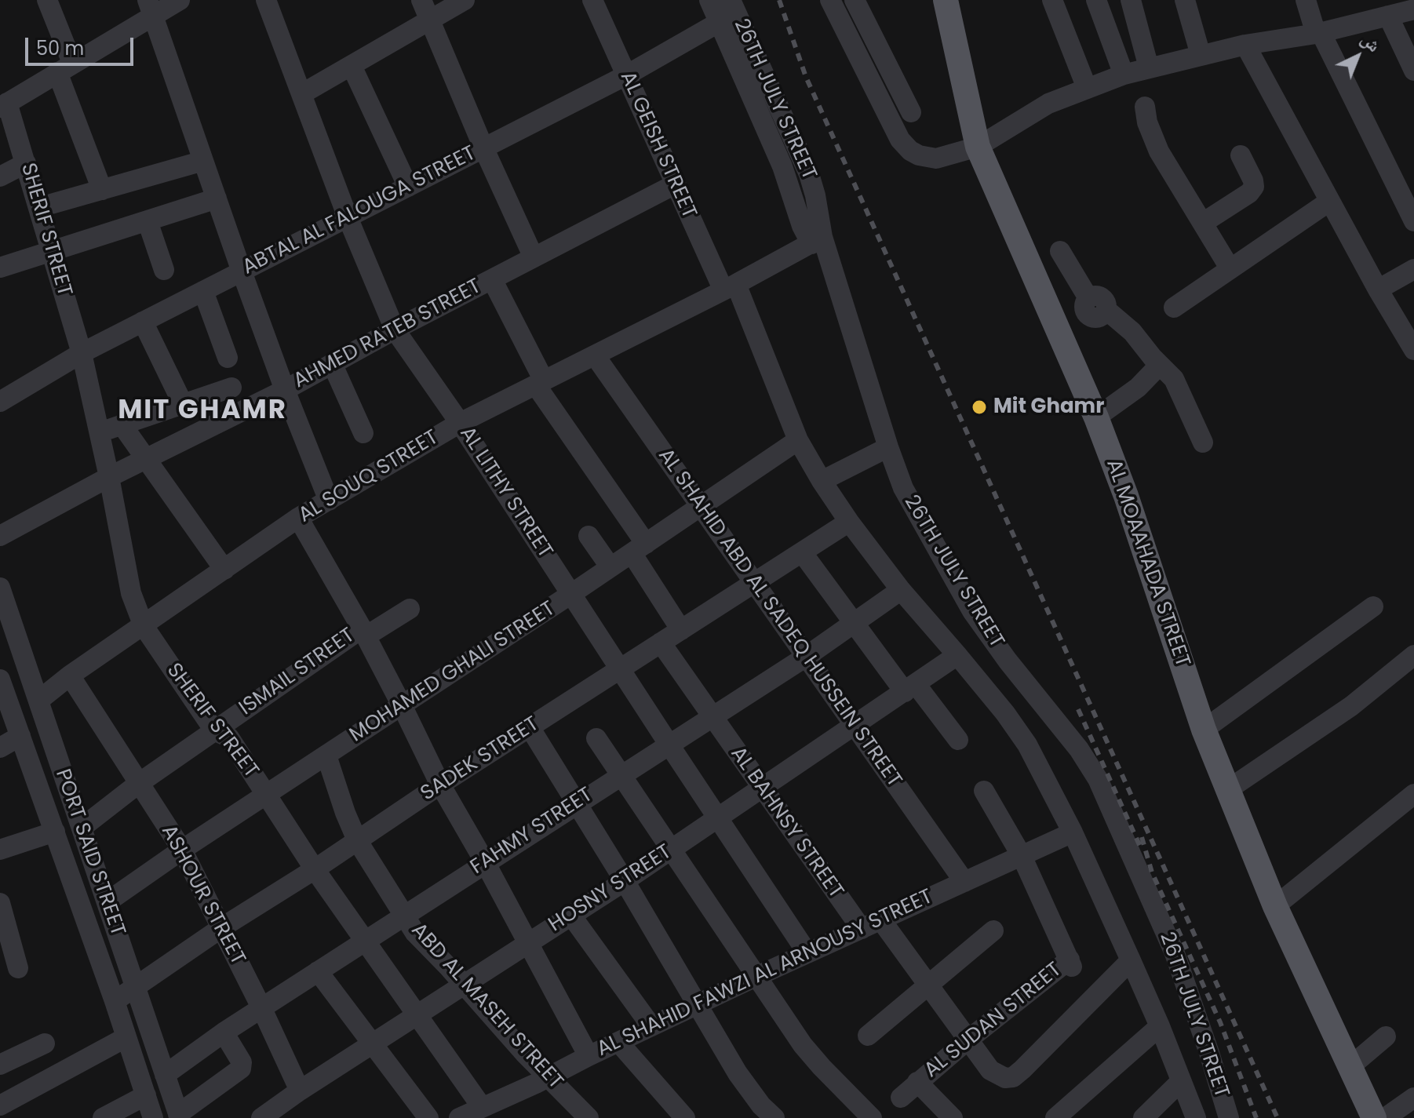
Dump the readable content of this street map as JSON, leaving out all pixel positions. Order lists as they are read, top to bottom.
{
  "streets": {
    "main road": ["AL MOAAHADA STREET"],
    "street": [
      "26TH JULY STREET",
      "AL GEISH STREET",
      "ABTAL AL FALOUGA STREET",
      "SHERIF STREET",
      "AHMED RATEB STREET",
      "AL SOUQ STREET",
      "AL LITHY STREET",
      "AL SHAHID ABD AL SADEQ HUSSEIN STREET",
      "ISMAIL STREET",
      "MOHAMED GHALI STREET",
      "SADEK STREET",
      "AL BAHNSY STREET",
      "FAHMY STREET",
      "PORT SAID STREET",
      "HOSNY STREET",
      "ASHOUR STREET",
      "AL SHAHID FAWZI AL ARNOUSY STREET",
      "ABD AL MASEH STREET",
      "AL SUDAN STREET"
    ]
  },
  "crossings": [
    ["26TH JULY STREET", "AL GEISH STREET"],
    ["26TH JULY STREET", "ABTAL AL FALOUGA STREET"],
    ["26TH JULY STREET", "AL SOUQ STREET"],
    ["26TH JULY STREET", "MOHAMED GHALI STREET"],
    ["26TH JULY STREET", "SADEK STREET"],
    ["26TH JULY STREET", "FAHMY STREET"],
    ["26TH JULY STREET", "HOSNY STREET"],
    ["26TH JULY STREET", "AL SHAHID FAWZI AL ARNOUSY STREET"],
    ["AL GEISH STREET", "ABTAL AL FALOUGA STREET"],
    ["AL GEISH STREET", "AHMED RATEB STREET"],
    ["AL GEISH STREET", "AL SOUQ STREET"],
    ["ABTAL AL FALOUGA STREET", "SHERIF STREET"],
    ["ABTAL AL FALOUGA STREET", "AL LITHY STREET"],
    ["SHERIF STREET", "AHMED RATEB STREET"],
    ["SHERIF STREET", "AL SOUQ STREET"],
    ["SHERIF STREET", "ISMAIL STREET"],
    ["SHERIF STREET", "MOHAMED GHALI STREET"],
    ["SHERIF STREET", "SADEK STREET"],
    ["SHERIF STREET", "FAHMY STREET"],
    ["SHERIF STREET", "HOSNY STREET"],
    ["SHERIF STREET", "AL SHAHID FAWZI AL ARNOUSY STREET"],
    ["AHMED RATEB STREET", "AL LITHY STREET"],
    ["AL SOUQ STREET", "AL LITHY STREET"],
    ["AL SOUQ STREET", "AL SHAHID ABD AL SADEQ HUSSEIN STREET"],
    ["AL SOUQ STREET", "PORT SAID STREET"],
    ["AL SOUQ STREET", "ASHOUR STREET"],
    ["AL LITHY STREET", "MOHAMED GHALI STREET"],
    ["AL LITHY STREET", "SADEK STREET"],
    ["AL LITHY STREET", "FAHMY STREET"],
    ["AL LITHY STREET", "HOSNY STREET"],
    ["AL LITHY STREET", "AL SHAHID FAWZI AL ARNOUSY STREET"],
    ["AL SHAHID ABD AL SADEQ HUSSEIN STREET", "MOHAMED GHALI STREET"],
    ["AL SHAHID ABD AL SADEQ HUSSEIN STREET", "SADEK STREET"],
    ["AL SHAHID ABD AL SADEQ HUSSEIN STREET", "FAHMY STREET"],
    ["AL SHAHID ABD AL SADEQ HUSSEIN STREET", "HOSNY STREET"],
    ["AL SHAHID ABD AL SADEQ HUSSEIN STREET", "AL SHAHID FAWZI AL ARNOUSY STREET"],
    ["ISMAIL STREET", "PORT SAID STREET"],
    ["ISMAIL STREET", "ASHOUR STREET"],
    ["MOHAMED GHALI STREET", "PORT SAID STREET"],
    ["MOHAMED GHALI STREET", "ASHOUR STREET"],
    ["MOHAMED GHALI STREET", "ABD AL MASEH STREET"],
    ["SADEK STREET", "AL BAHNSY STREET"],
    ["SADEK STREET", "PORT SAID STREET"],
    ["SADEK STREET", "ASHOUR STREET"],
    ["SADEK STREET", "ABD AL MASEH STREET"],
    ["AL BAHNSY STREET", "FAHMY STREET"],
    ["AL BAHNSY STREET", "HOSNY STREET"],
    ["AL BAHNSY STREET", "AL SHAHID FAWZI AL ARNOUSY STREET"],
    ["FAHMY STREET", "PORT SAID STREET"],
    ["FAHMY STREET", "ASHOUR STREET"],
    ["FAHMY STREET", "ABD AL MASEH STREET"],
    ["HOSNY STREET", "ASHOUR STREET"],
    ["HOSNY STREET", "ABD AL MASEH STREET"],
    ["AL SHAHID FAWZI AL ARNOUSY STREET", "ABD AL MASEH STREET"],
    ["AL SHAHID FAWZI AL ARNOUSY STREET", "AL SUDAN STREET"]
  ],
  "districts": ["MIT GHAMR"],
  "places": ["Mit Ghamr"],
  "scale_bar": "50 m",
  "north": "top right"
}
